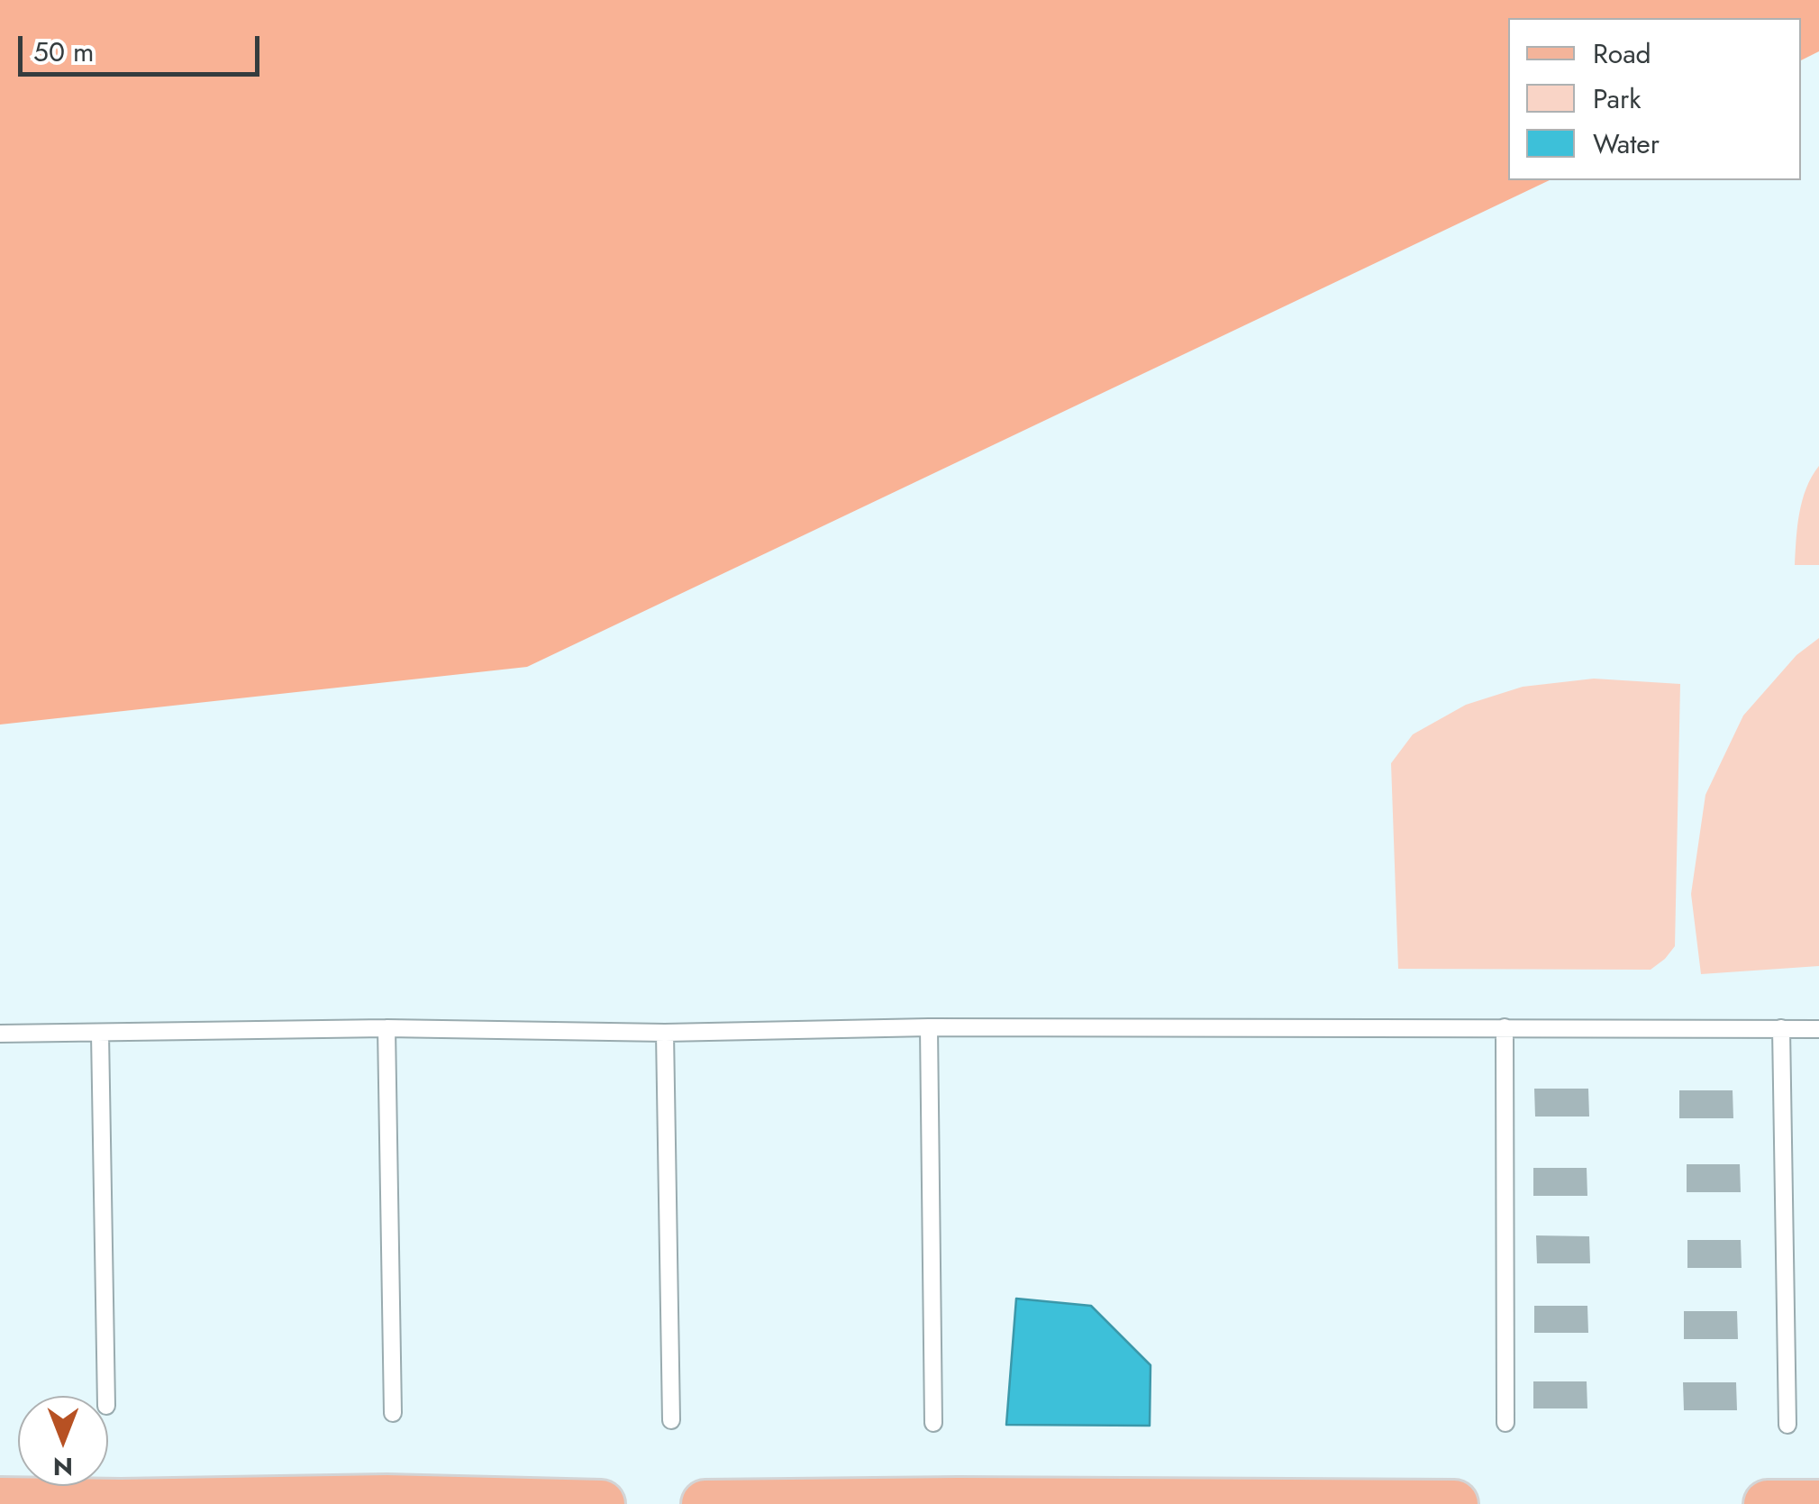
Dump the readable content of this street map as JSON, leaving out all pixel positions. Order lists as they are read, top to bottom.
{
  "legend": ["Road", "Park", "Water"],
  "scale_bar": "50 m",
  "north": "bottom"
}
